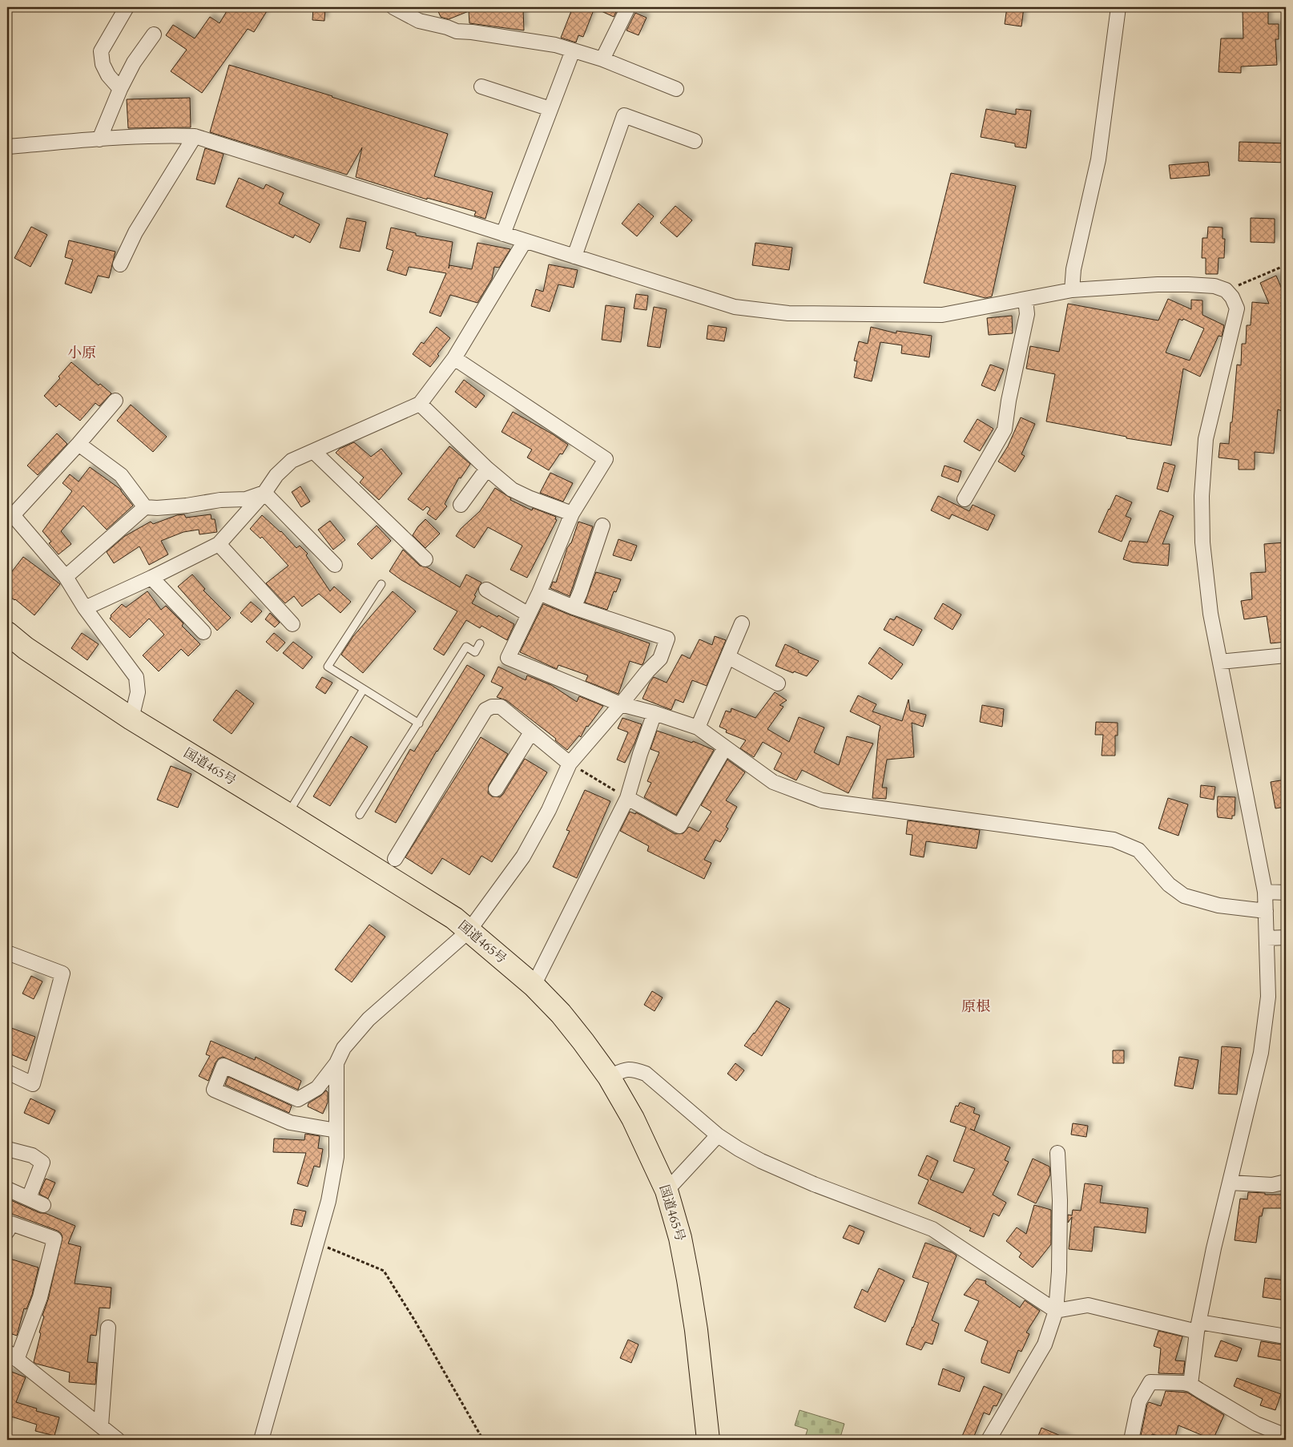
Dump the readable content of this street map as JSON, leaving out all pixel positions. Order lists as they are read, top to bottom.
{
  "streets": {
    "highway": ["国道465号"]
  },
  "districts": ["小原", "原根"]
}
